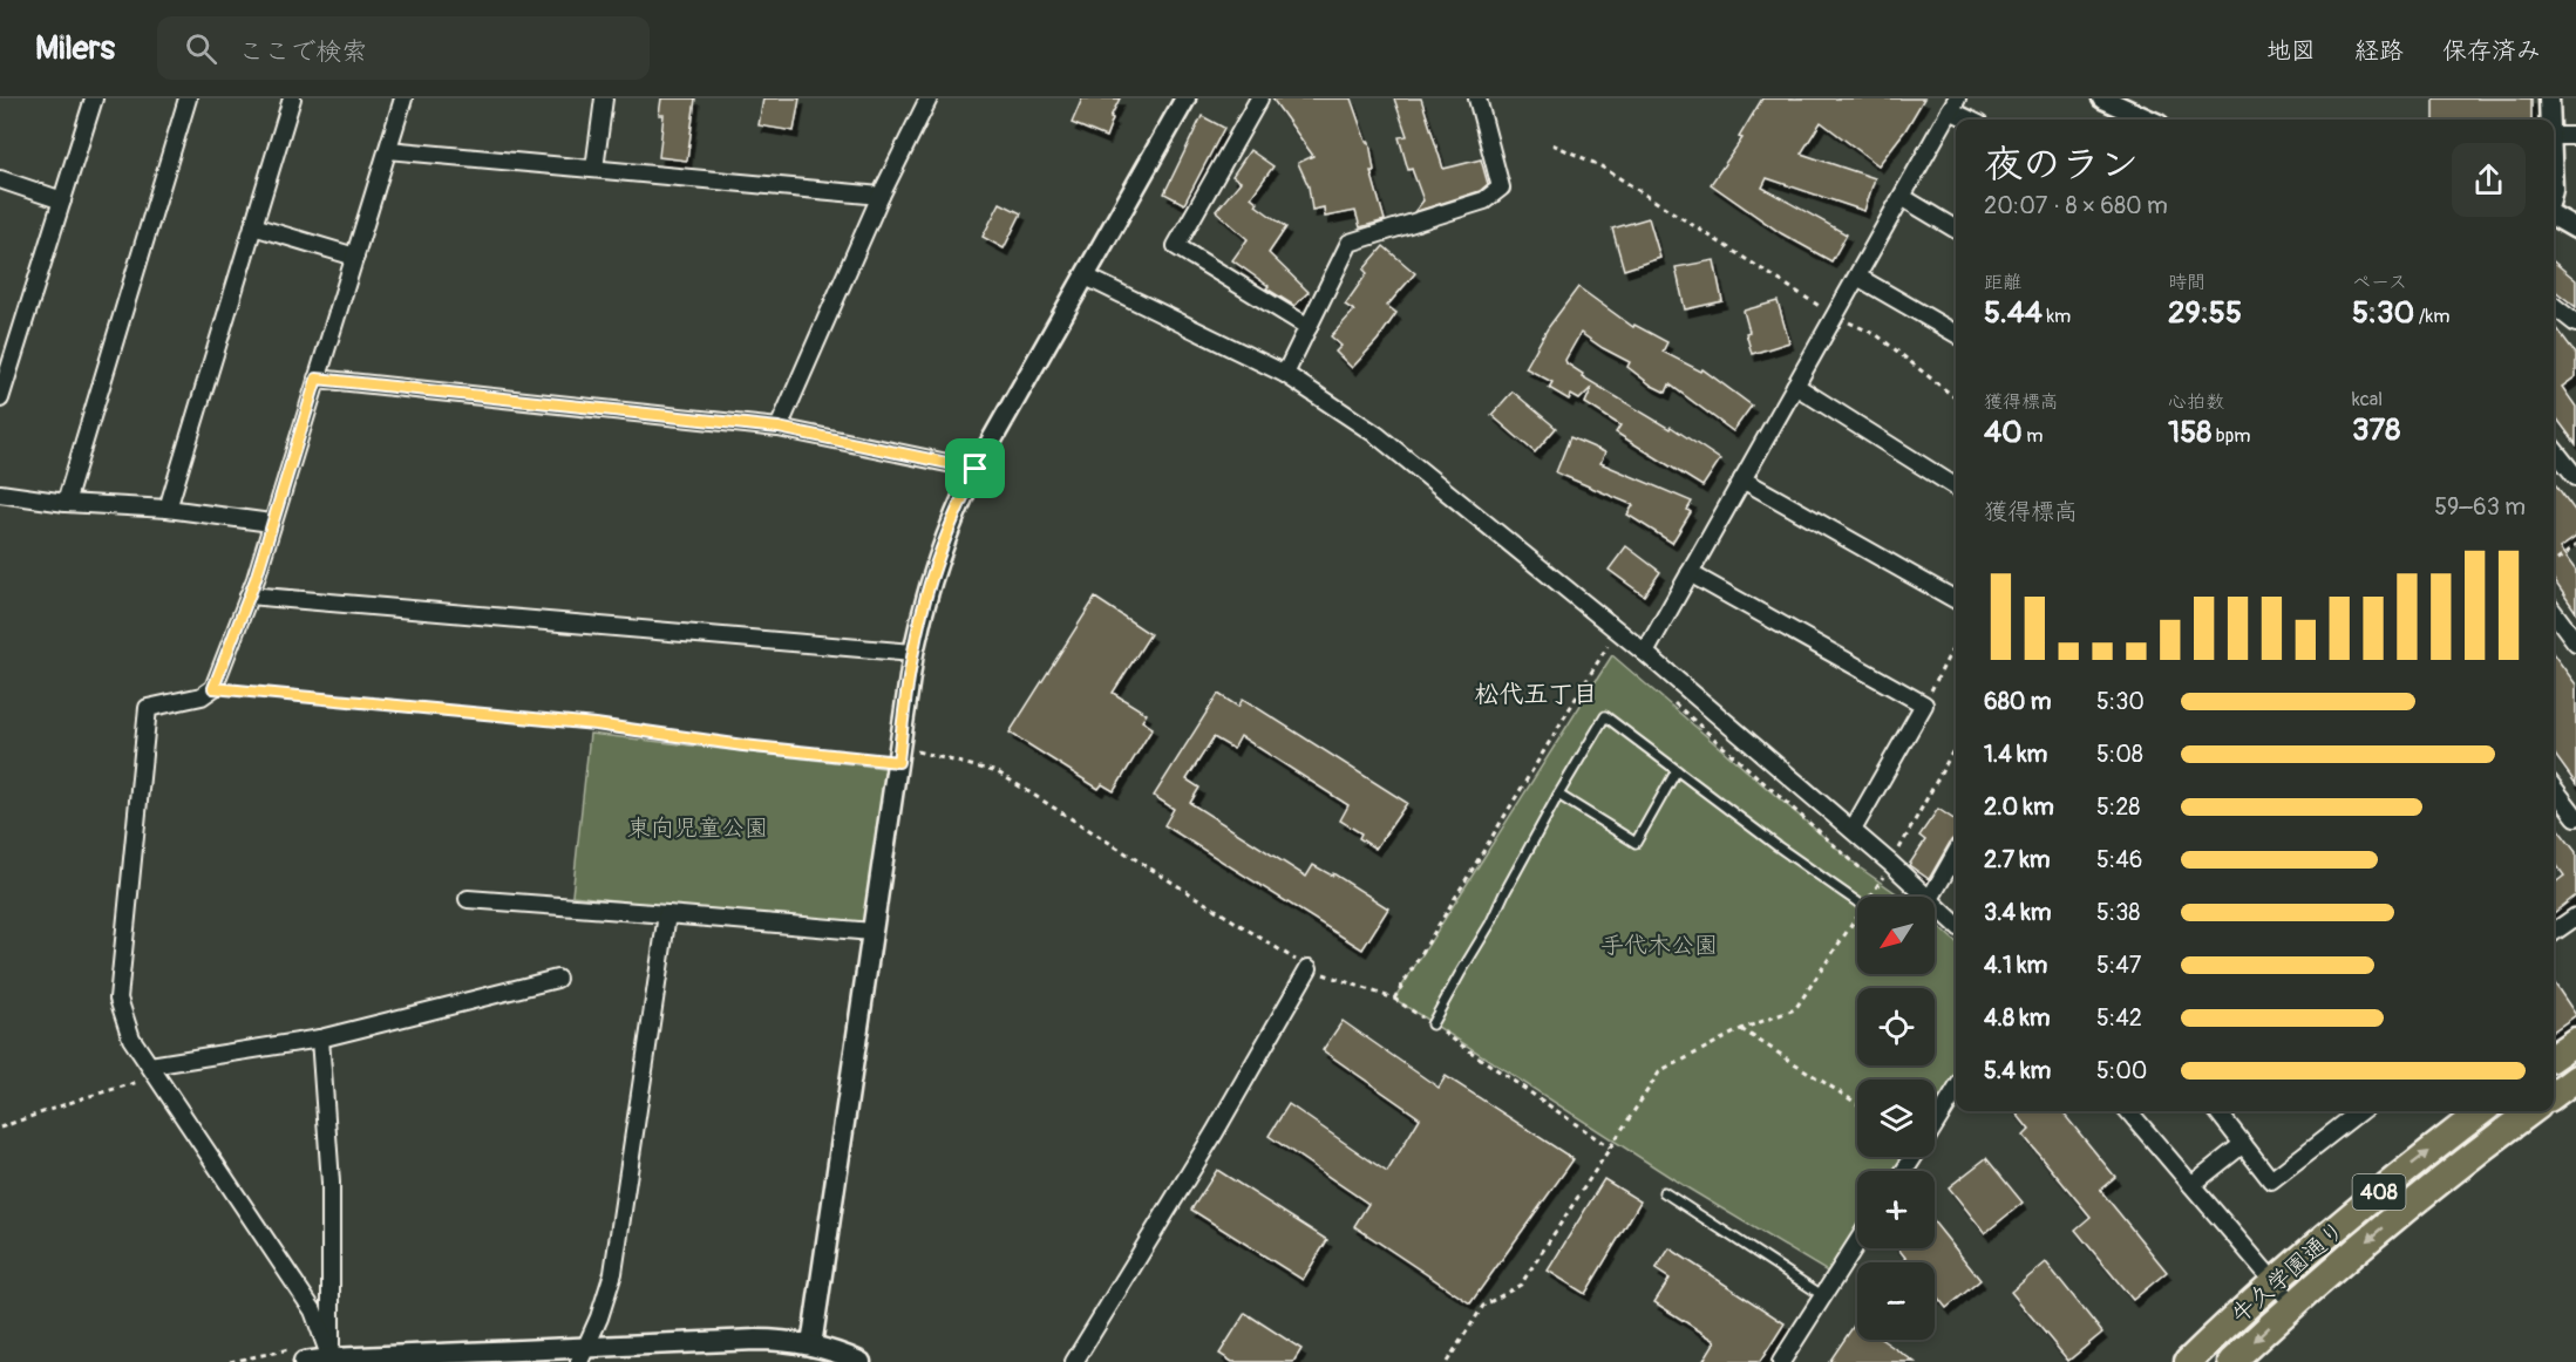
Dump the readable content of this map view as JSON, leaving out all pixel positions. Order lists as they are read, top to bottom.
{
  "streets": {
    "highway": ["408", "牛久学園通り"]
  },
  "districts": ["松代五丁目"],
  "parks": ["東向児童公園", "手代木公園"],
  "north": "bottom left",
  "page": {
    "header": "Milers",
    "search": "ここで検索",
    "nav": ["地図", "経路", "保存済み"],
    "heading": ["夜のラン", "20:07 · 8 × 680 m"],
    "stats": [
      ["距離", "5.44 km"],
      ["時間", "29:55"],
      ["ペース", "5:30 /km"],
      ["獲得標高", "40 m"],
      ["心拍数", "158 bpm"],
      ["kcal", "378"]
    ],
    "chart": ["獲得標高", "59–63 m"],
    "list": [
      {
        "name": "680 m",
        "note": "5:30"
      },
      {
        "name": "1.4 km",
        "note": "5:08"
      },
      {
        "name": "2.0 km",
        "note": "5:28"
      },
      {
        "name": "2.7 km",
        "note": "5:46"
      },
      {
        "name": "3.4 km",
        "note": "5:38"
      },
      {
        "name": "4.1 km",
        "note": "5:47"
      },
      {
        "name": "4.8 km",
        "note": "5:42"
      },
      {
        "name": "5.4 km",
        "note": "5:00"
      }
    ],
    "map_buttons": ["+", "−"]
  }
}
